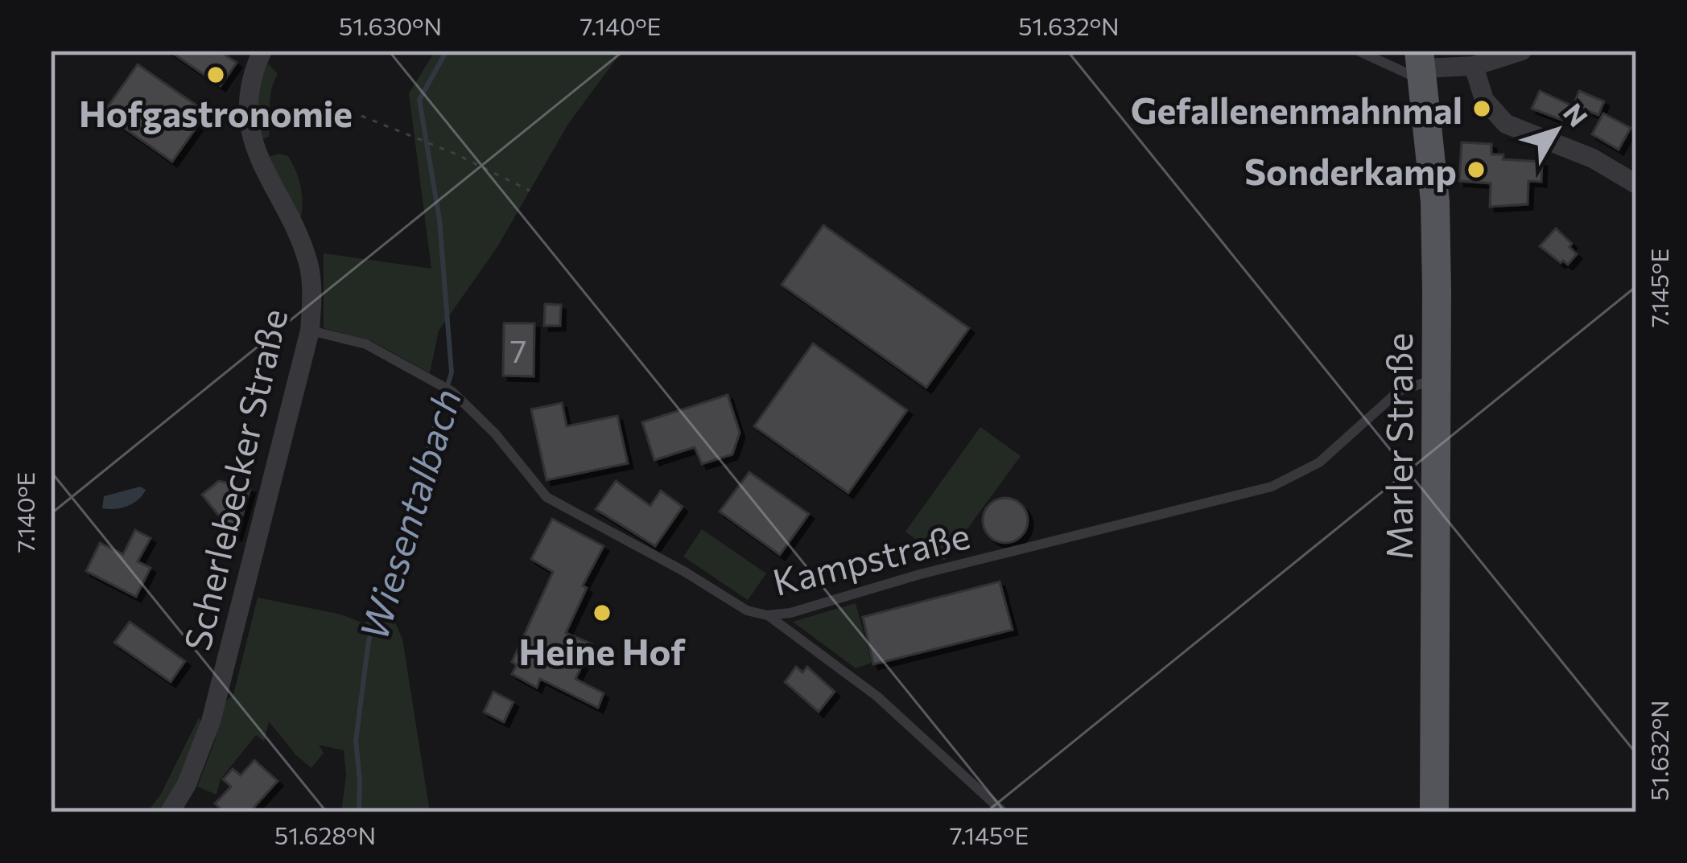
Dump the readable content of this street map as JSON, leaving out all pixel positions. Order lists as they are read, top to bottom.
{
  "streets": {
    "main road": ["Marler Straße"],
    "street": ["Scherlebecker Straße"],
    "lane": ["Kampstraße"]
  },
  "crossings": [
    ["Marler Straße", "Kampstraße"],
    ["Scherlebecker Straße", "Kampstraße"]
  ],
  "water": ["Wiesentalbach"],
  "places": [
    "Hofgastronomie",
    "Gefallenenmahnmal",
    "Sonderkamp",
    "Heine Hof"
  ],
  "house_numbers": ["7"],
  "north": "top right",
  "coordinates": [
    "51.630°N",
    "7.140°E",
    "51.632°N",
    "7.145°E",
    "51.628°N"
  ]
}
